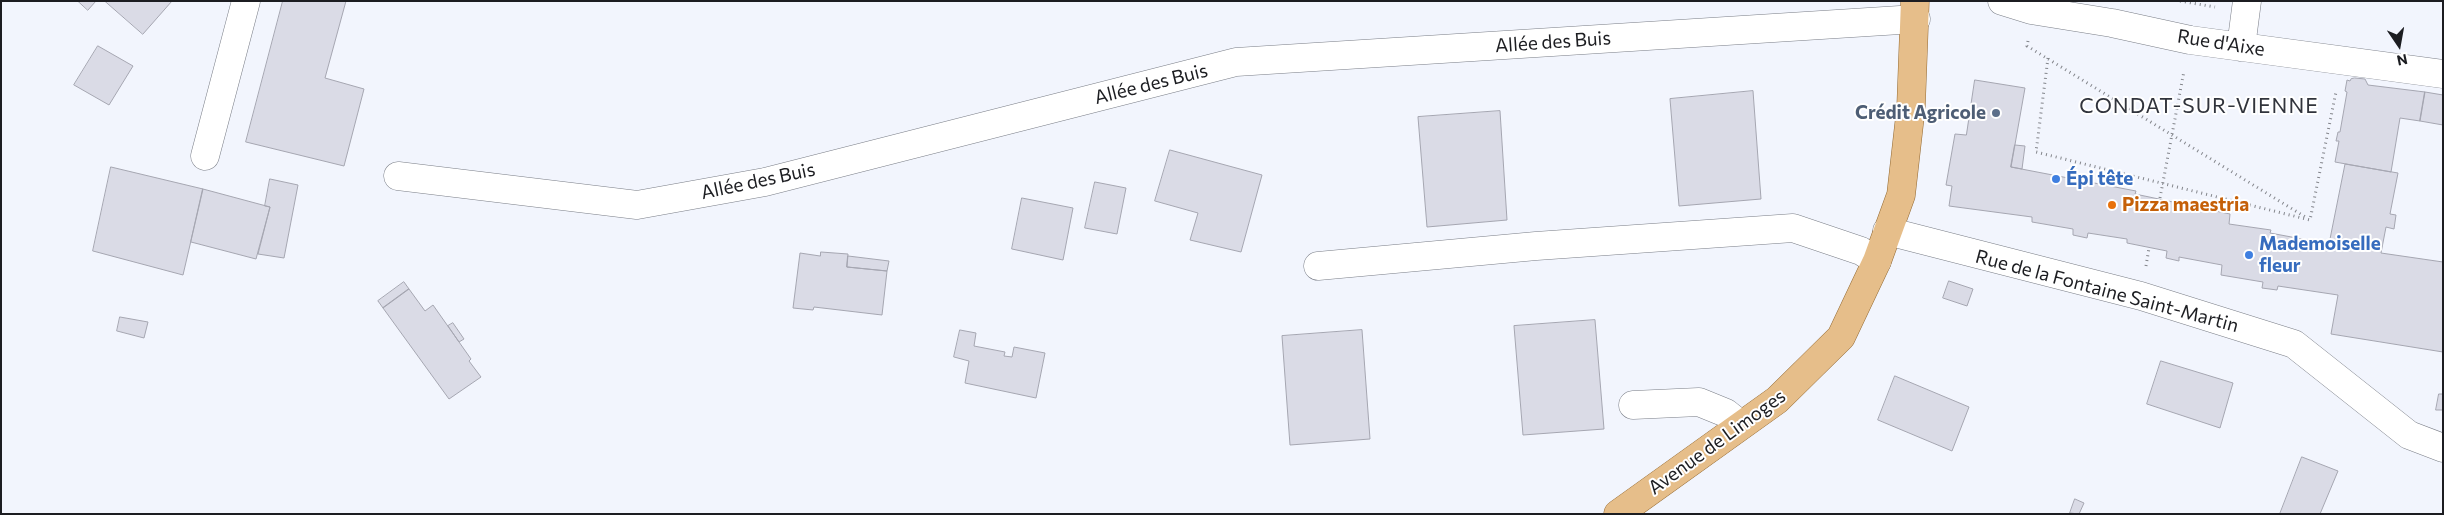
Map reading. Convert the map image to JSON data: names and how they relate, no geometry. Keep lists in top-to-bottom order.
{
  "streets": {
    "main road": ["Avenue de Limoges"],
    "street": ["Allée des Buis", "Rue d'Aixe", "Rue de la Fontaine Saint-Martin"]
  },
  "crossings": [
    ["Allée des Buis", "Avenue de Limoges"],
    ["Rue de la Fontaine Saint-Martin", "Avenue de Limoges"]
  ],
  "districts": ["CONDAT-SUR-VIENNE"],
  "places": [
    "Crédit Agricole",
    "Épi tête",
    "Pizza maestria",
    "Mademoiselle fleur"
  ],
  "north": "bottom"
}
